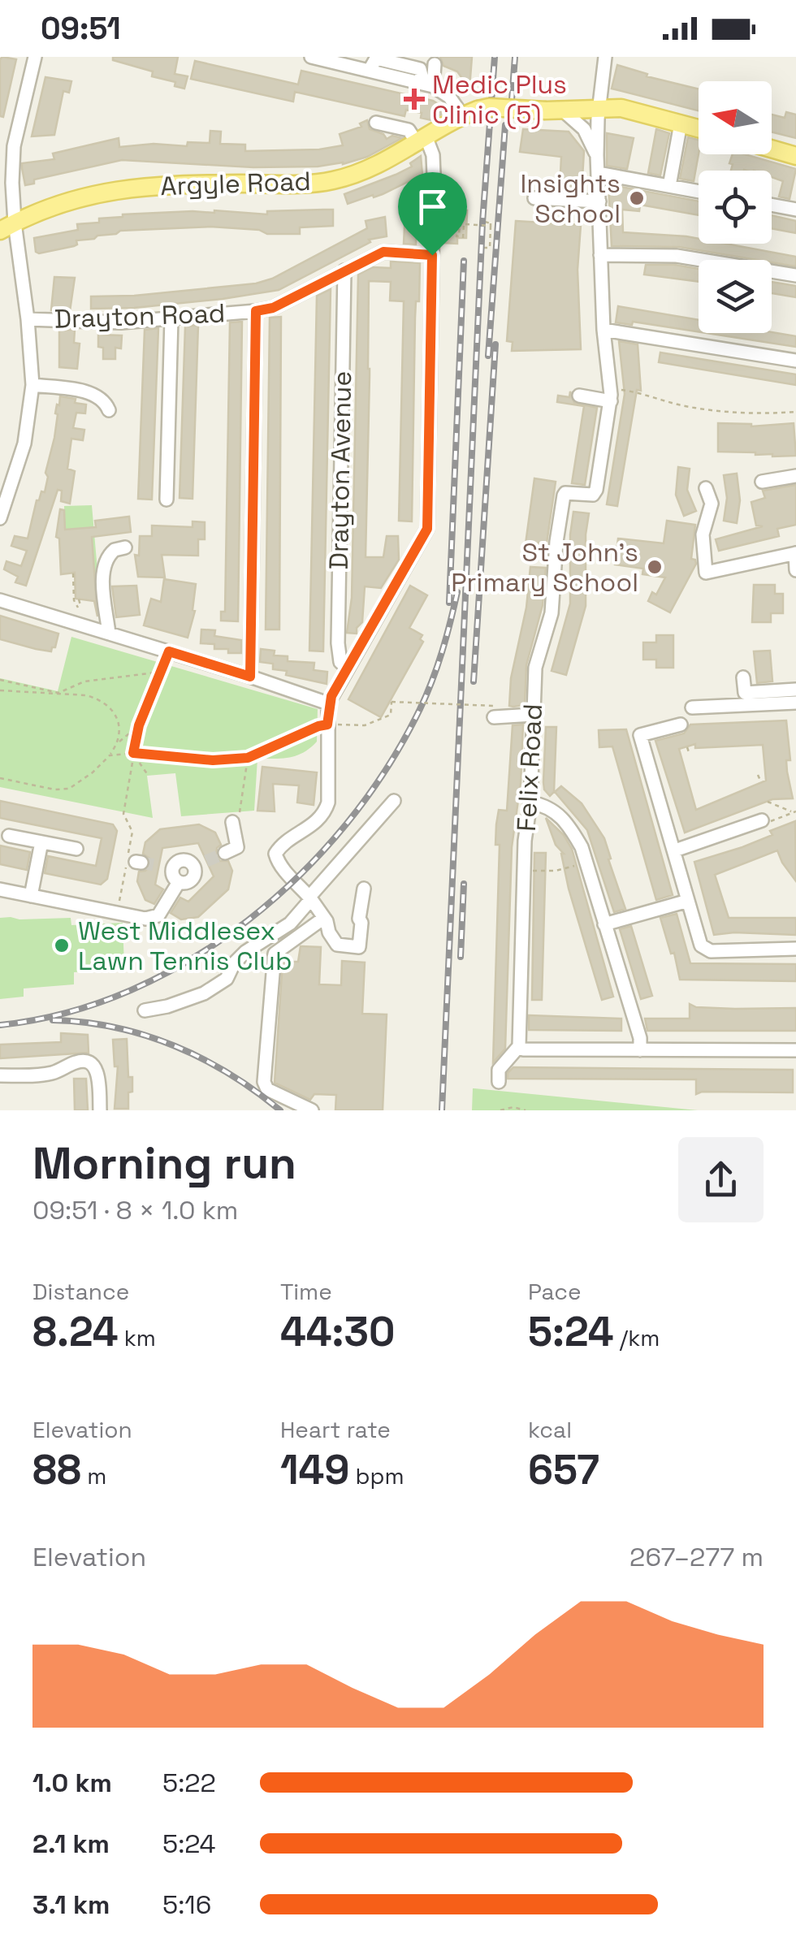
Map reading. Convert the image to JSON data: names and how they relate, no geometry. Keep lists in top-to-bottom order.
{
  "streets": {
    "main road": ["Argyle Road"],
    "street": ["Drayton Road", "Drayton Avenue", "Felix Road"]
  },
  "crossings": [
    ["Drayton Road", "Drayton Avenue"]
  ],
  "places": {
    "health": ["Medic Plus Clinic (5)"],
    "other": ["Insights School", "St John's Primary School", "West Middlesex Lawn Tennis Club"]
  },
  "north": "left",
  "page": {
    "status": "09:51",
    "heading": ["Morning run", "09:51 · 8 × 1.0 km"],
    "stats": [
      ["Distance", "8.24 km"],
      ["Time", "44:30"],
      ["Pace", "5:24 /km"],
      ["Elevation", "88 m"],
      ["Heart rate", "149 bpm"],
      ["kcal", "657"]
    ],
    "chart": ["Elevation", "267–277 m"],
    "list": [
      {
        "name": "1.0 km",
        "note": "5:22"
      },
      {
        "name": "2.1 km",
        "note": "5:24"
      },
      {
        "name": "3.1 km",
        "note": "5:16"
      }
    ]
  }
}
